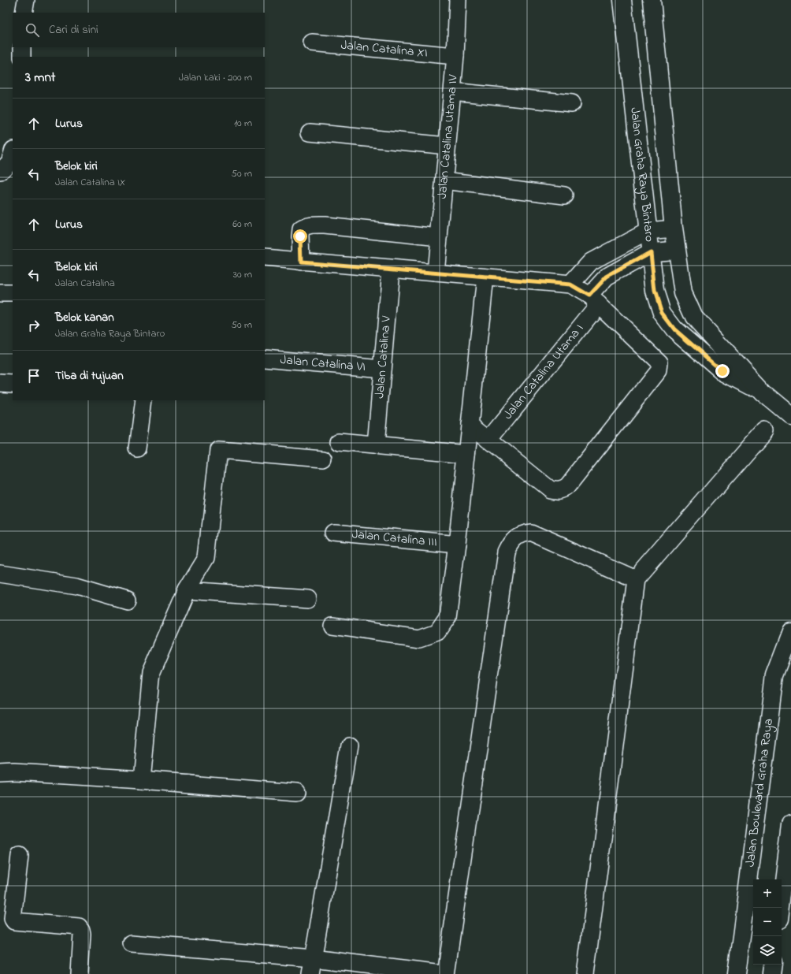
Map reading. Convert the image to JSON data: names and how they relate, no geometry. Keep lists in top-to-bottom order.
{
  "streets": {
    "main road": ["Jalan Graha Raya Bintaro", "Jalan Boulevard Graha Raya"],
    "street": [
      "Jalan Catalina XI",
      "Jalan Catalina Utama IV",
      "Jalan Catalina V",
      "Jalan Catalina VI",
      "Jalan Catalina Utama I",
      "Jalan Catalina III"
    ]
  },
  "crossings": [
    ["Jalan Catalina XI", "Jalan Catalina Utama IV"],
    ["Jalan Graha Raya Bintaro", "Jalan Catalina Utama I"],
    ["Jalan Catalina V", "Jalan Catalina VI"]
  ],
  "page": {
    "search": "Cari di sini",
    "heading": ["3 mnt", "Jalan kaki · 200 m"],
    "list": [
      ["Lurus", "10 m"],
      ["Belok kiri", "Jalan Catalina IX", "50 m"],
      ["Lurus", "60 m"],
      ["Belok kiri", "Jalan Catalina", "30 m"],
      ["Belok kanan", "Jalan Graha Raya Bintaro", "50 m"],
      "Tiba di tujuan"
    ],
    "map_buttons": ["+", "−"]
  }
}
